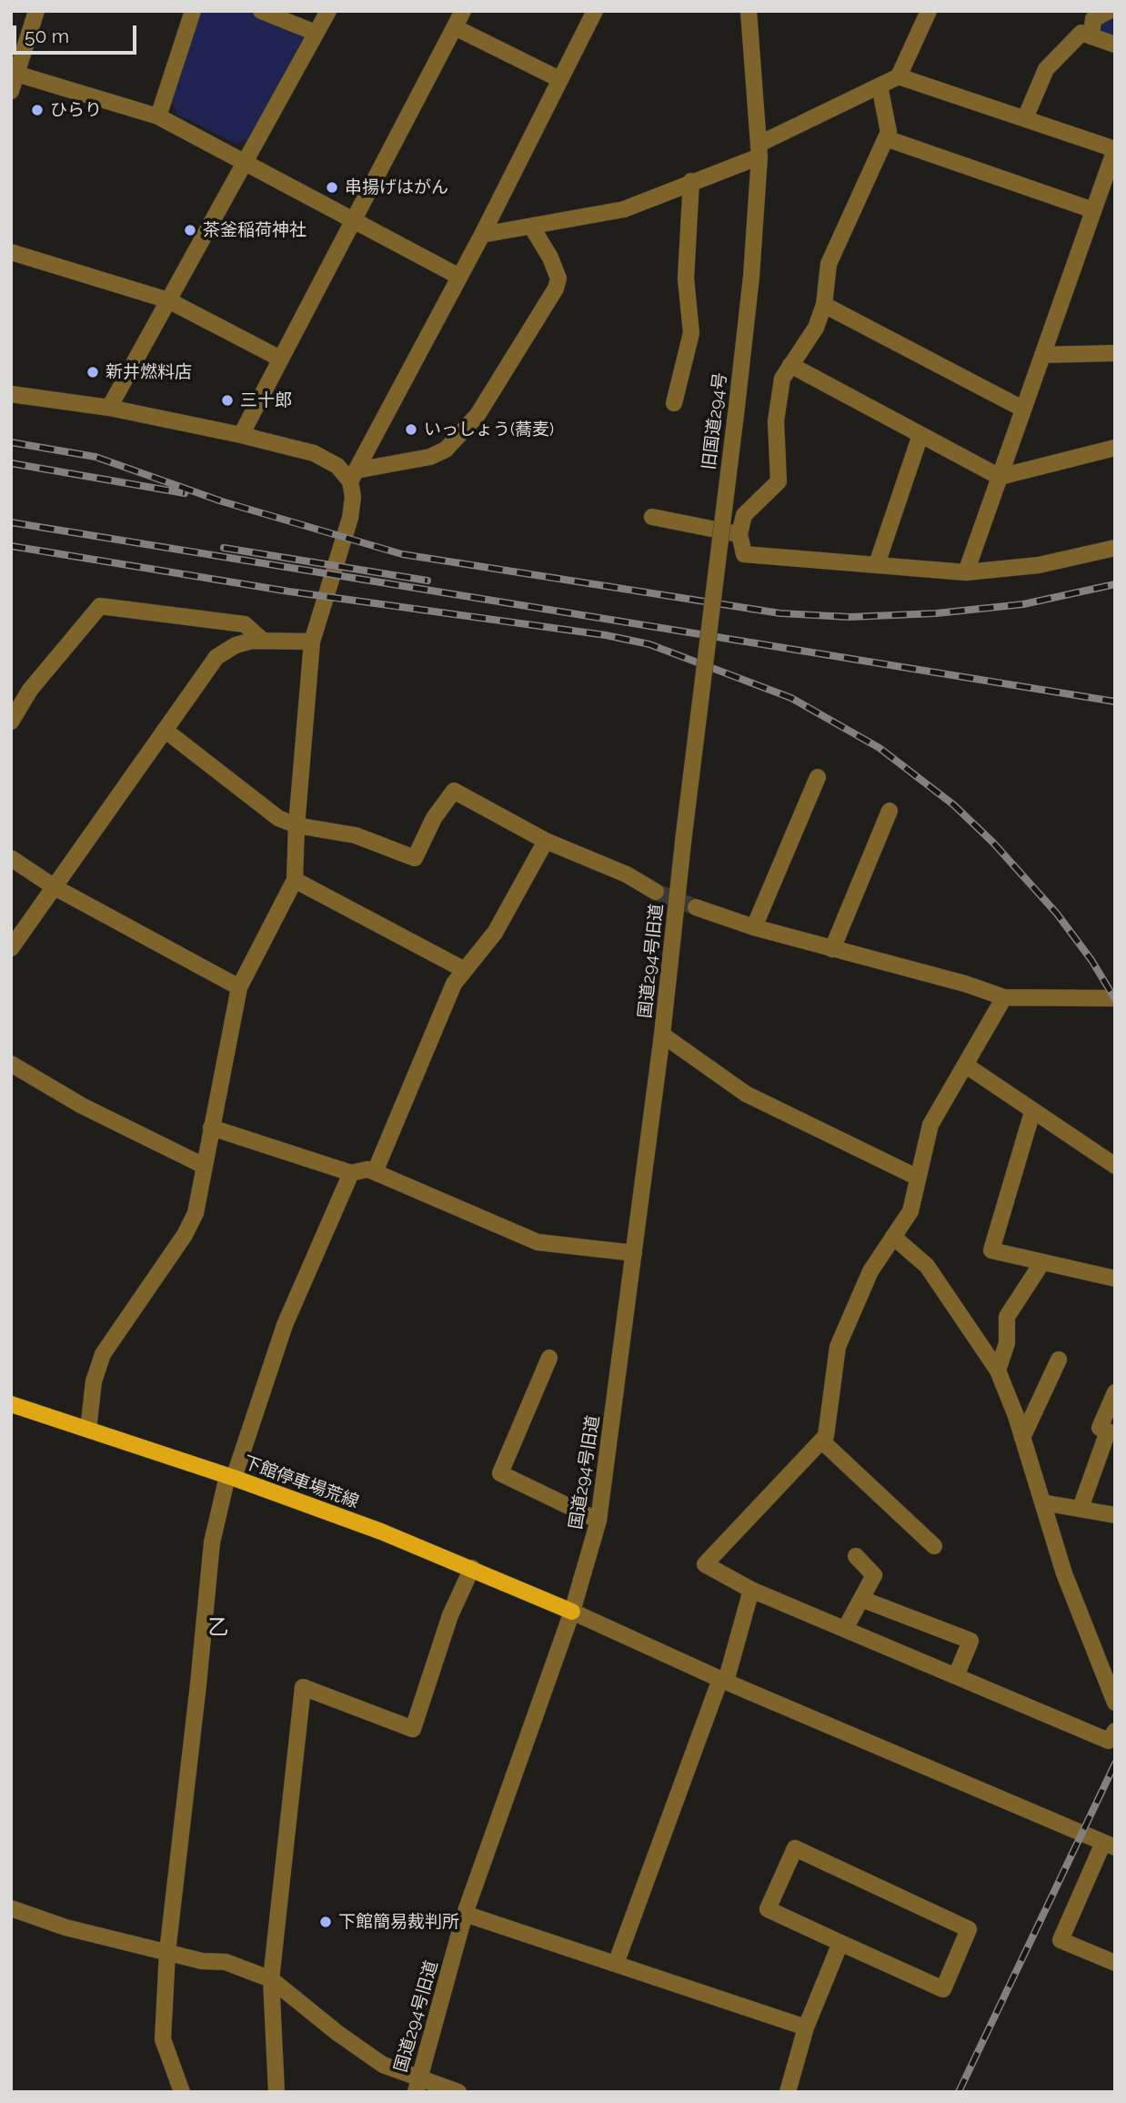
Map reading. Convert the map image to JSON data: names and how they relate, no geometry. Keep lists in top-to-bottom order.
{
  "streets": {
    "main road": ["下館停車場荒線"],
    "street": ["旧国道294号", "国道294号旧道"]
  },
  "crossings": [
    ["旧国道294号", "国道294号旧道"],
    ["国道294号旧道", "下館停車場荒線"]
  ],
  "districts": ["乙"],
  "places": [
    "ひらり",
    "串揚げはがん",
    "茶釜稲荷神社",
    "新井燃料店",
    "三十郎",
    "いっしょう(蕎麦)",
    "下館簡易裁判所"
  ],
  "scale_bar": "50 m"
}
